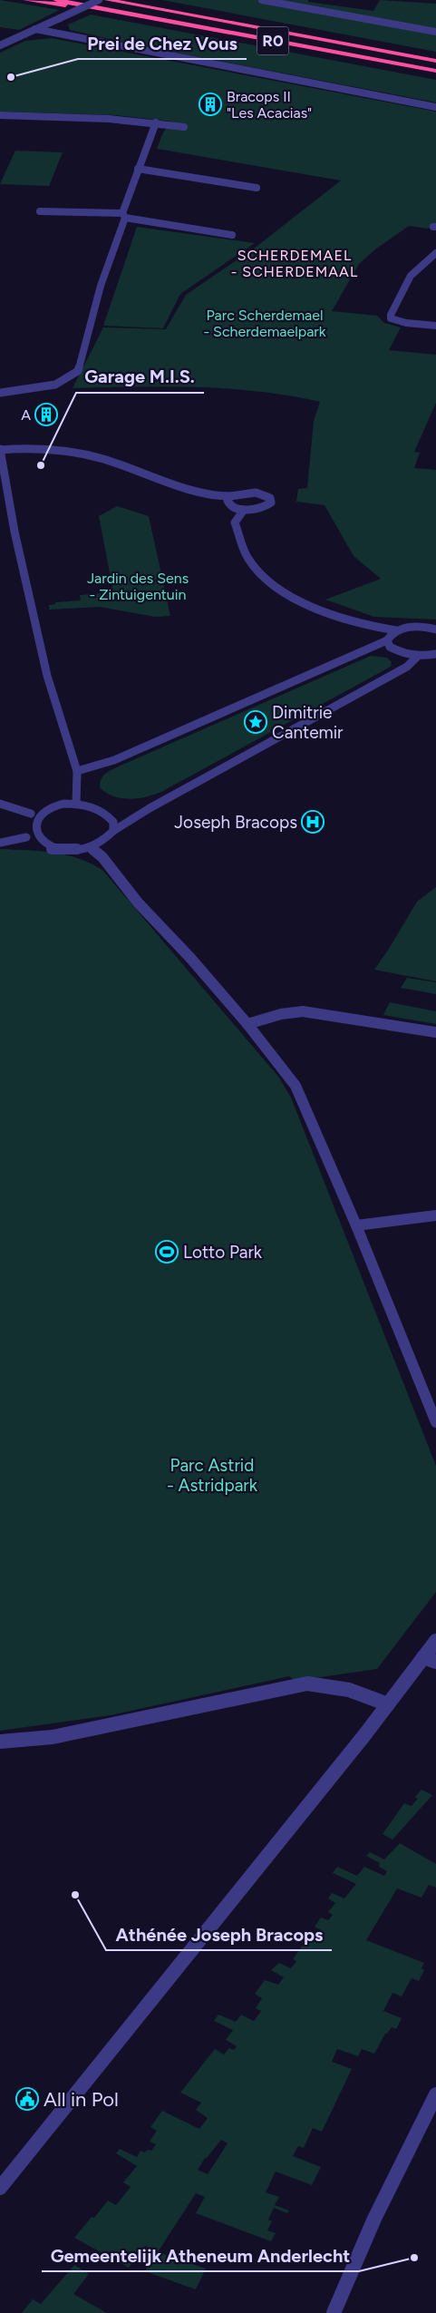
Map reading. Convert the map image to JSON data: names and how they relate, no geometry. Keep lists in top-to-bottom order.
{
  "streets": {
    "highway": ["R0"]
  },
  "districts": ["SCHERDEMAEL - SCHERDEMAAL"],
  "parks": ["Parc Scherdemael - Scherdemaelpark", "Jardin des Sens - Zintuigentuin", "Parc Astrid - Astridpark"],
  "places": {
    "other": [
      "Prei de Chez Vous",
      "Garage M.I.S.",
      "Athénée Joseph Bracops",
      "Gemeentelijk Atheneum Anderlecht"
    ],
    "building": ["Bracops II \"Les Acacias\"", "A"],
    "place": ["Dimitrie Cantemir"],
    "hospital": ["Joseph Bracops"],
    "sports": ["Lotto Park"],
    "public building": ["All in Pol"]
  }
}
